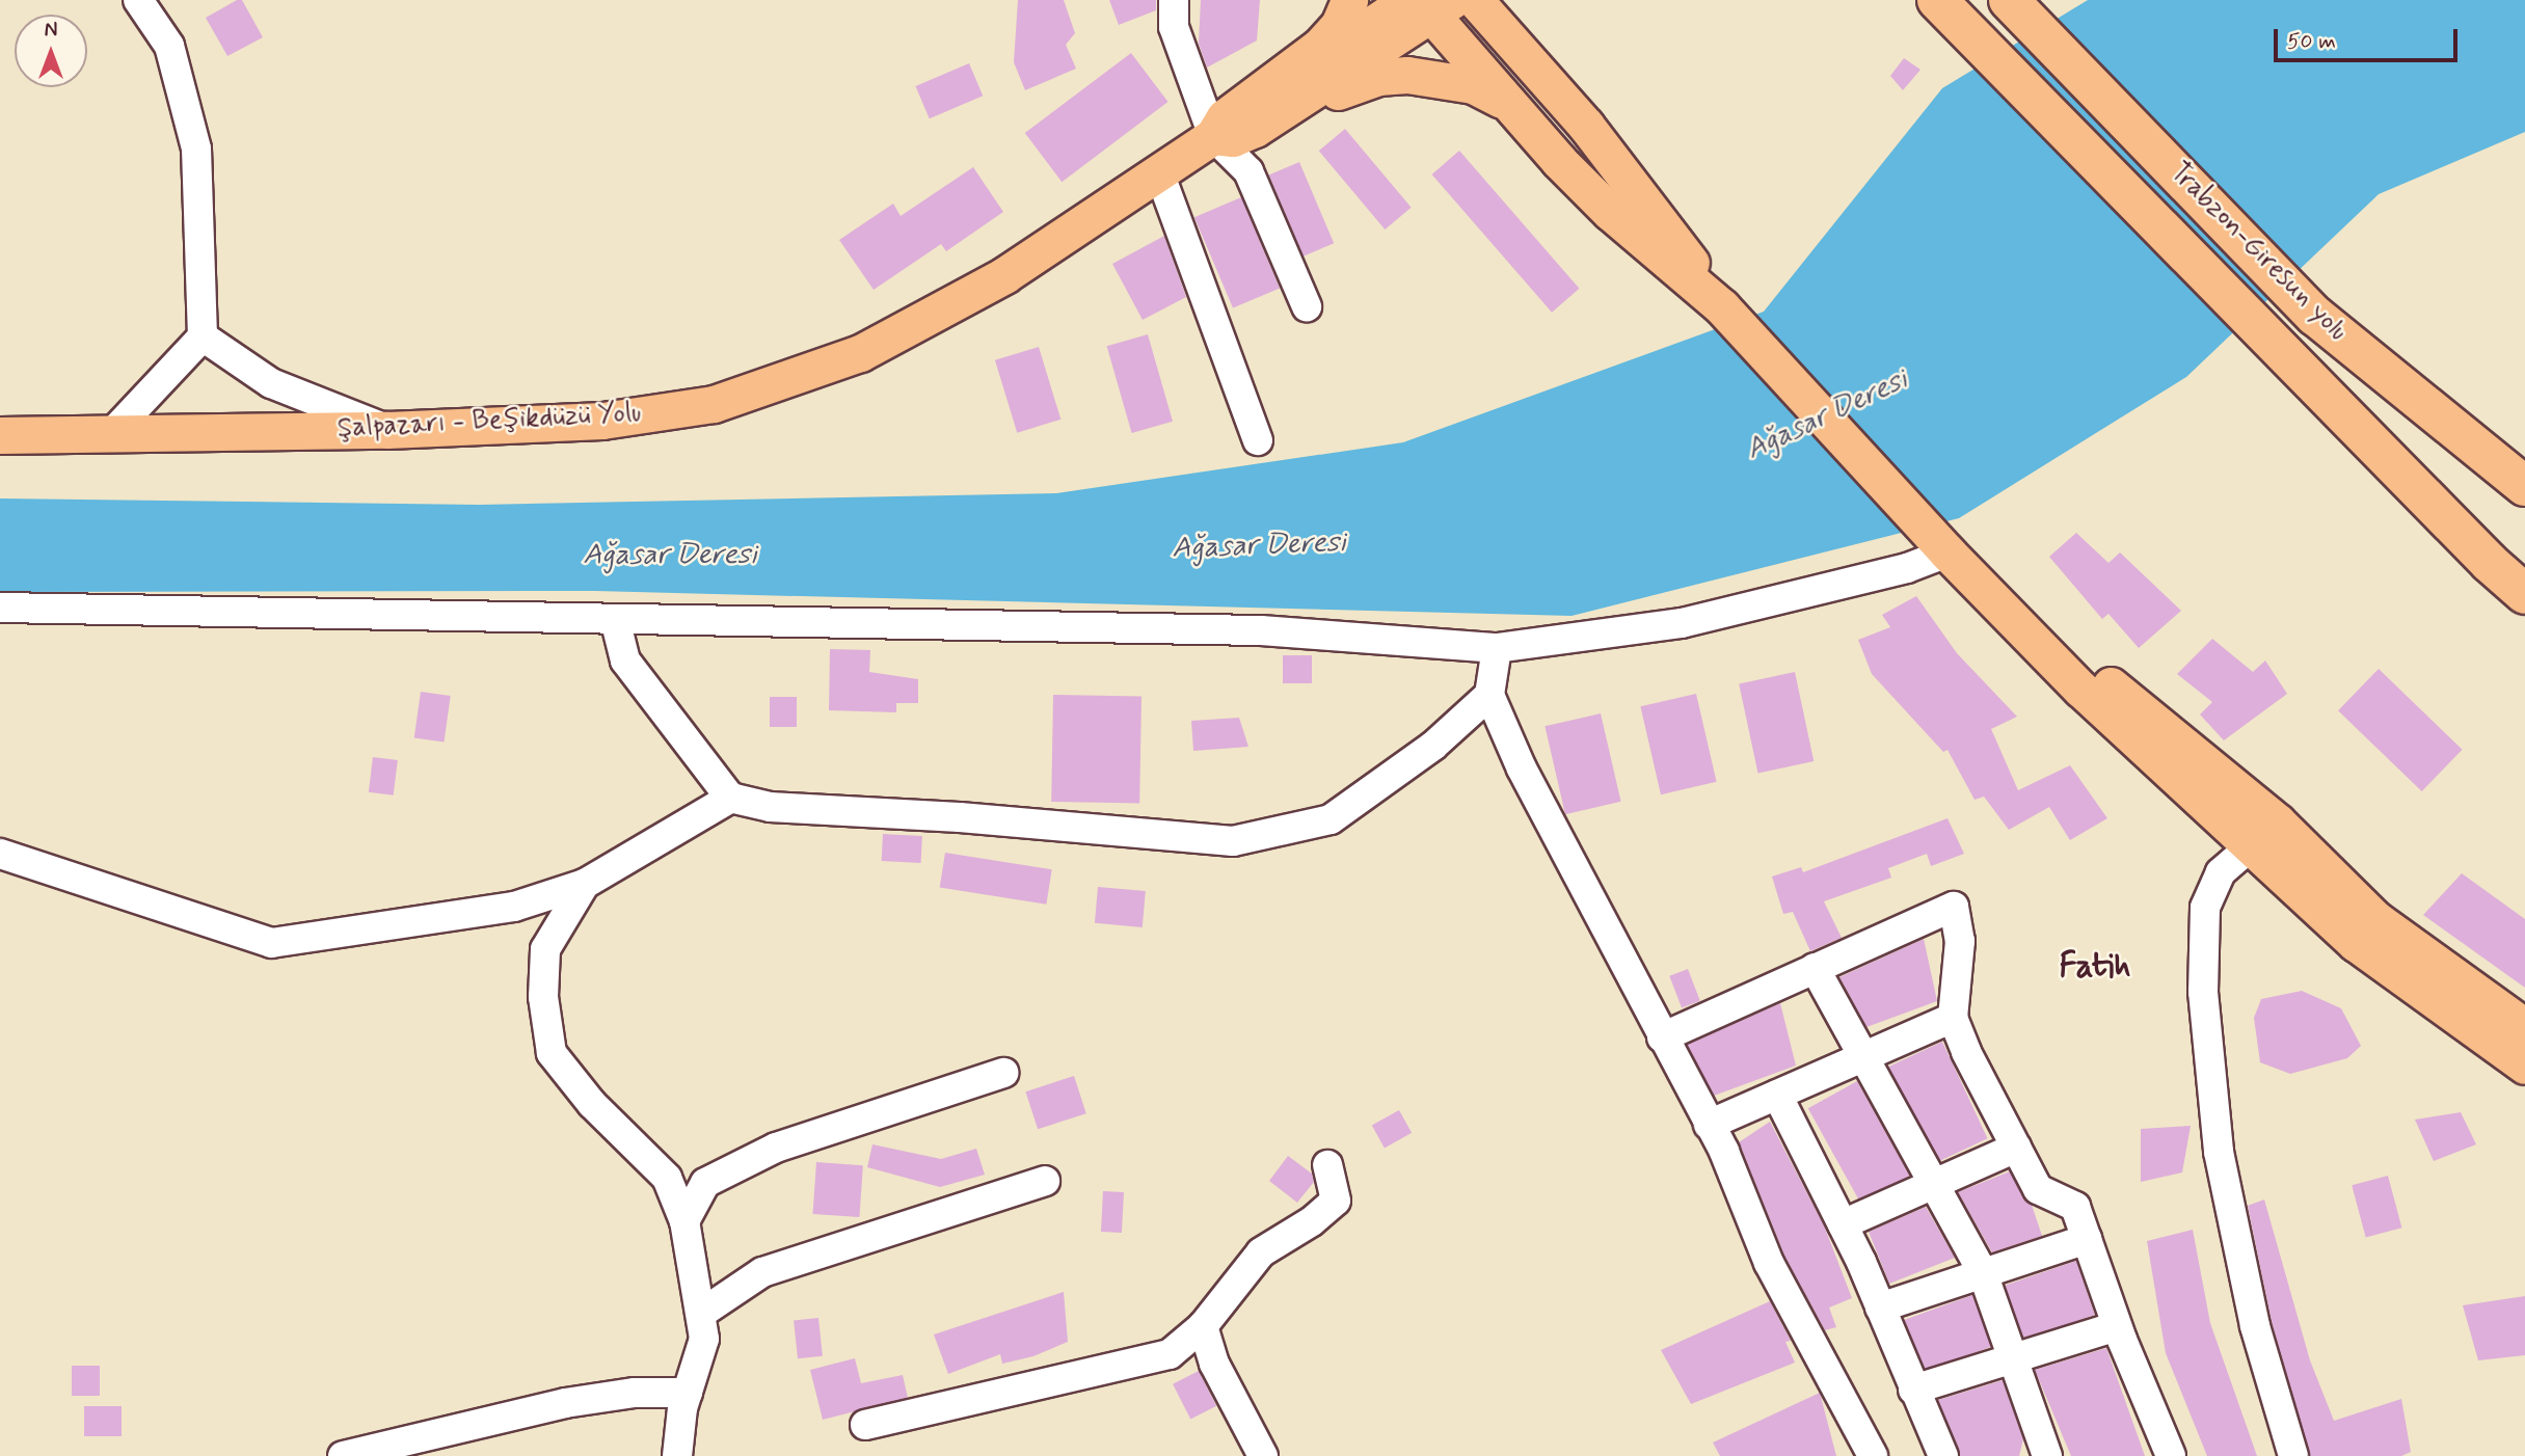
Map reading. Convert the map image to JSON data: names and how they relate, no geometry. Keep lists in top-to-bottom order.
{
  "streets": {
    "highway": ["Trabzon-Giresun yolu"],
    "main road": ["Şalpazarı - Beşikdüzü Yolu"]
  },
  "districts": ["Fatih"],
  "water": ["Ağasar Deresi"],
  "scale_bar": "50 m",
  "north": "top"
}
